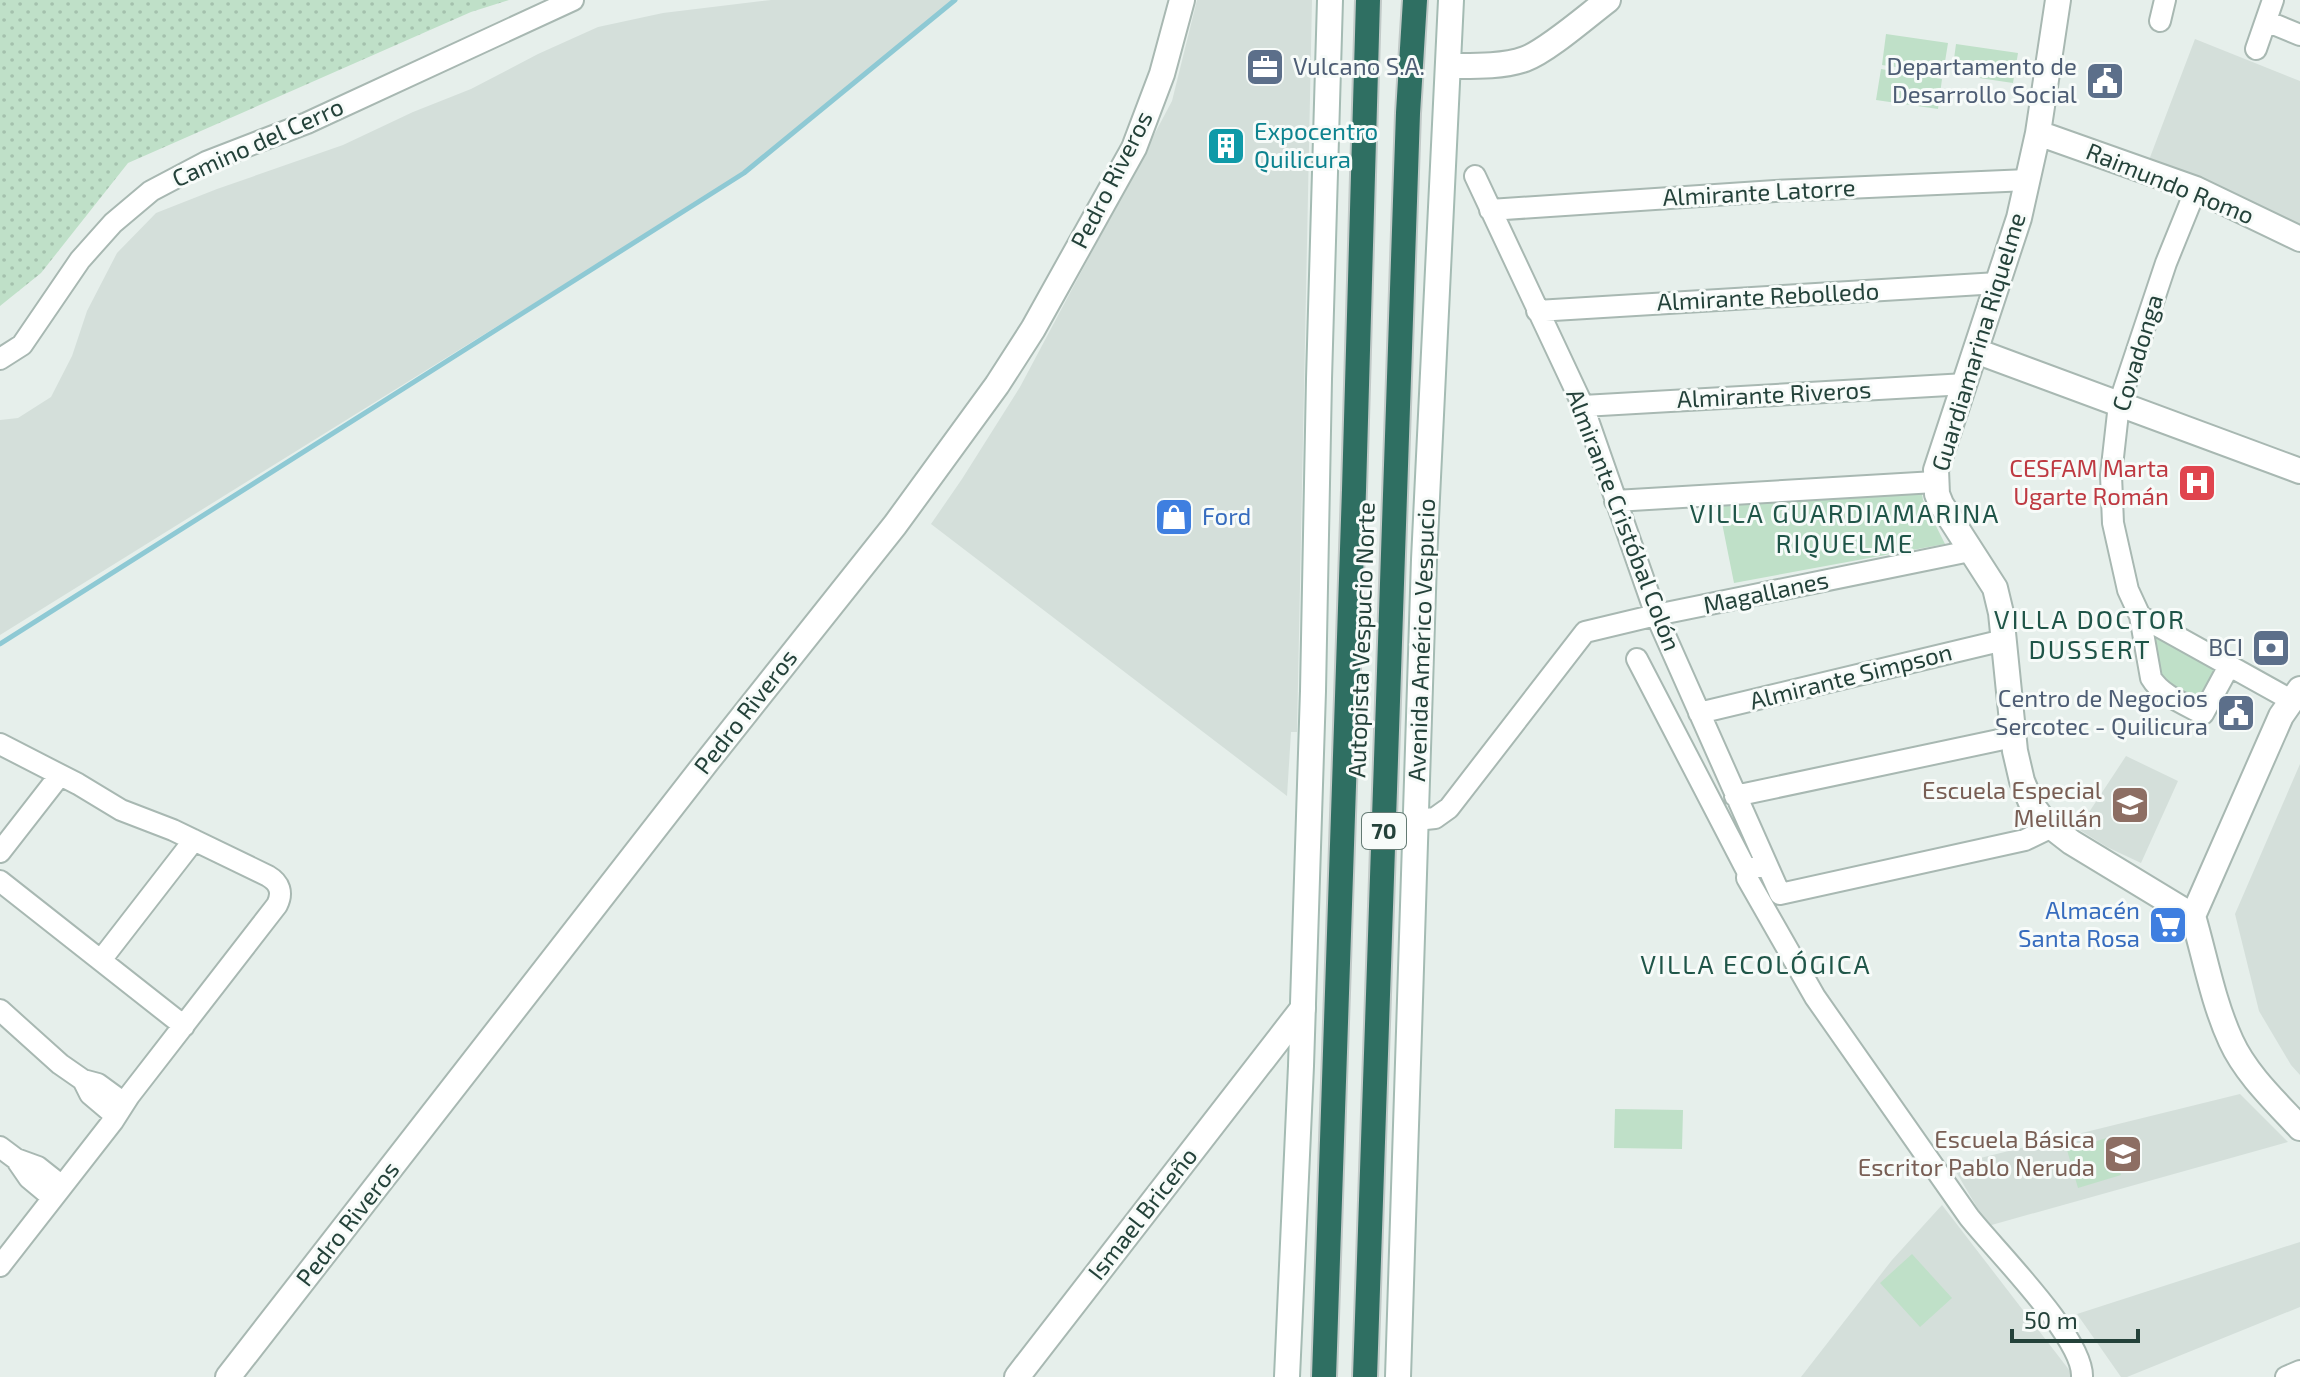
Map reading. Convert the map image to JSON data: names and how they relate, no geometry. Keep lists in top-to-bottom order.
{
  "streets": {
    "highway": ["Autopista Vespucio Norte", "70"],
    "street": [
      "Camino del Cerro",
      "Pedro Riveros",
      "Raimundo Romo",
      "Almirante Latorre",
      "Almirante Rebolledo",
      "Guardiamarina Riquelme",
      "Covadonga",
      "Almirante Riveros",
      "Almirante Cristóbal Colón",
      "Magallanes",
      "Avenida Américo Vespucio",
      "Almirante Simpson",
      "Ismael Briceño"
    ]
  },
  "crossings": [
    ["Raimundo Romo", "Guardiamarina Riquelme"],
    ["Raimundo Romo", "Covadonga"],
    ["Almirante Latorre", "Guardiamarina Riquelme"],
    ["Almirante Latorre", "Almirante Cristóbal Colón"],
    ["Almirante Rebolledo", "Guardiamarina Riquelme"],
    ["Almirante Rebolledo", "Almirante Cristóbal Colón"],
    ["Guardiamarina Riquelme", "Almirante Riveros"],
    ["Guardiamarina Riquelme", "Almirante Cristóbal Colón"],
    ["Guardiamarina Riquelme", "Magallanes"],
    ["Guardiamarina Riquelme", "Almirante Simpson"],
    ["Almirante Riveros", "Almirante Cristóbal Colón"],
    ["Almirante Cristóbal Colón", "Magallanes"],
    ["Almirante Cristóbal Colón", "Almirante Simpson"]
  ],
  "districts": ["VILLA GUARDIAMARINA RIQUELME", "VILLA DOCTOR DUSSERT", "VILLA ECOLÓGICA"],
  "places": {
    "office": ["Vulcano S.A."],
    "public building": ["Departamento de Desarrollo Social", "Centro de Negocios Sercotec - Quilicura"],
    "building": ["Expocentro Quilicura"],
    "hospital": ["CESFAM Marta Ugarte Román"],
    "shop": ["Ford"],
    "bank": ["BCI"],
    "school or university": ["Escuela Especial Melillán", "Escuela Básica Escritor Pablo Neruda"],
    "supermarket": ["Almacén Santa Rosa"]
  },
  "scale_bar": "50 m"
}
